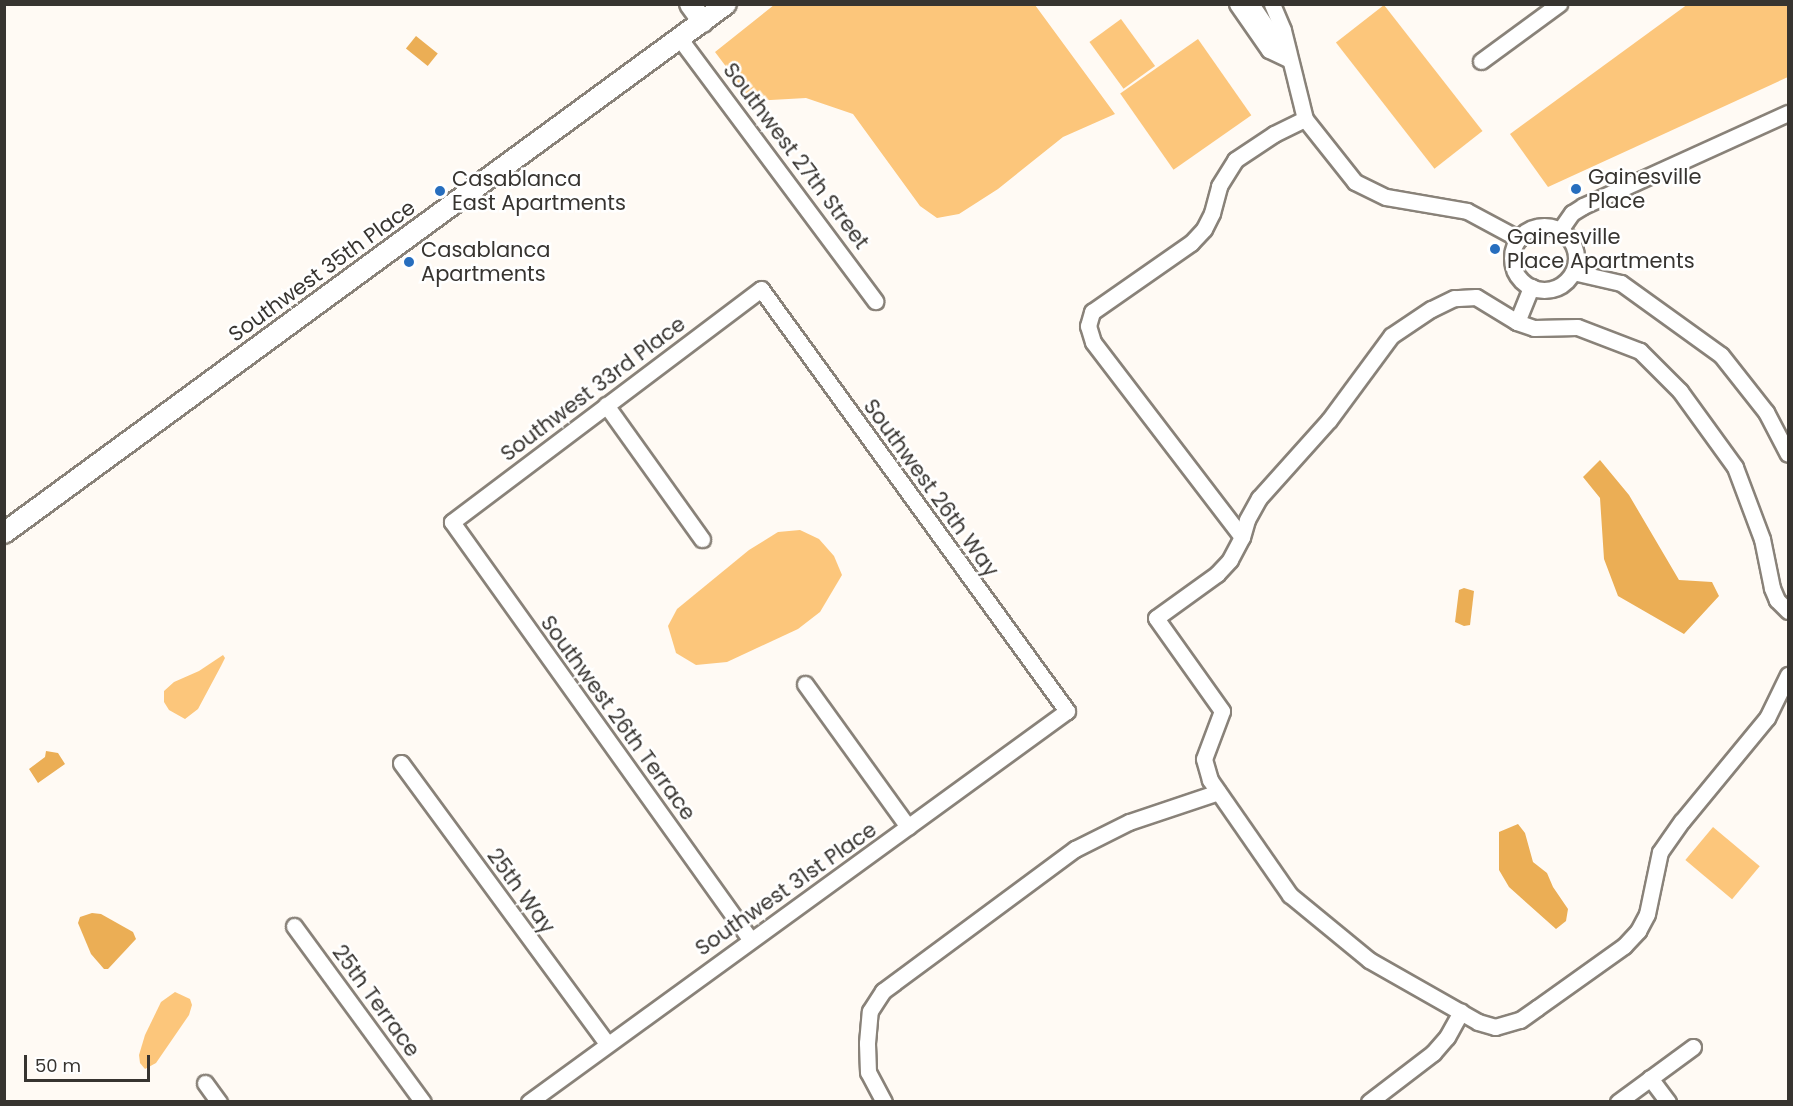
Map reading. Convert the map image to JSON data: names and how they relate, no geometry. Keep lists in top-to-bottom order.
{
  "streets": {
    "street": [
      "Southwest 27th Street",
      "Southwest 35th Place",
      "Southwest 33rd Place",
      "Southwest 26th Way",
      "Southwest 26th Terrace",
      "Southwest 31st Place",
      "25th Way",
      "25th Terrace"
    ]
  },
  "crossings": [
    ["Southwest 27th Street", "Southwest 35th Place"],
    ["Southwest 33rd Place", "Southwest 26th Way"],
    ["Southwest 33rd Place", "Southwest 26th Terrace"],
    ["Southwest 26th Way", "Southwest 31st Place"],
    ["Southwest 26th Terrace", "Southwest 31st Place"],
    ["Southwest 31st Place", "25th Way"]
  ],
  "places": [
    "Gainesville Place",
    "Casablanca East Apartments",
    "Gainesville Place Apartments",
    "Casablanca Apartments"
  ],
  "scale_bar": "50 m"
}
